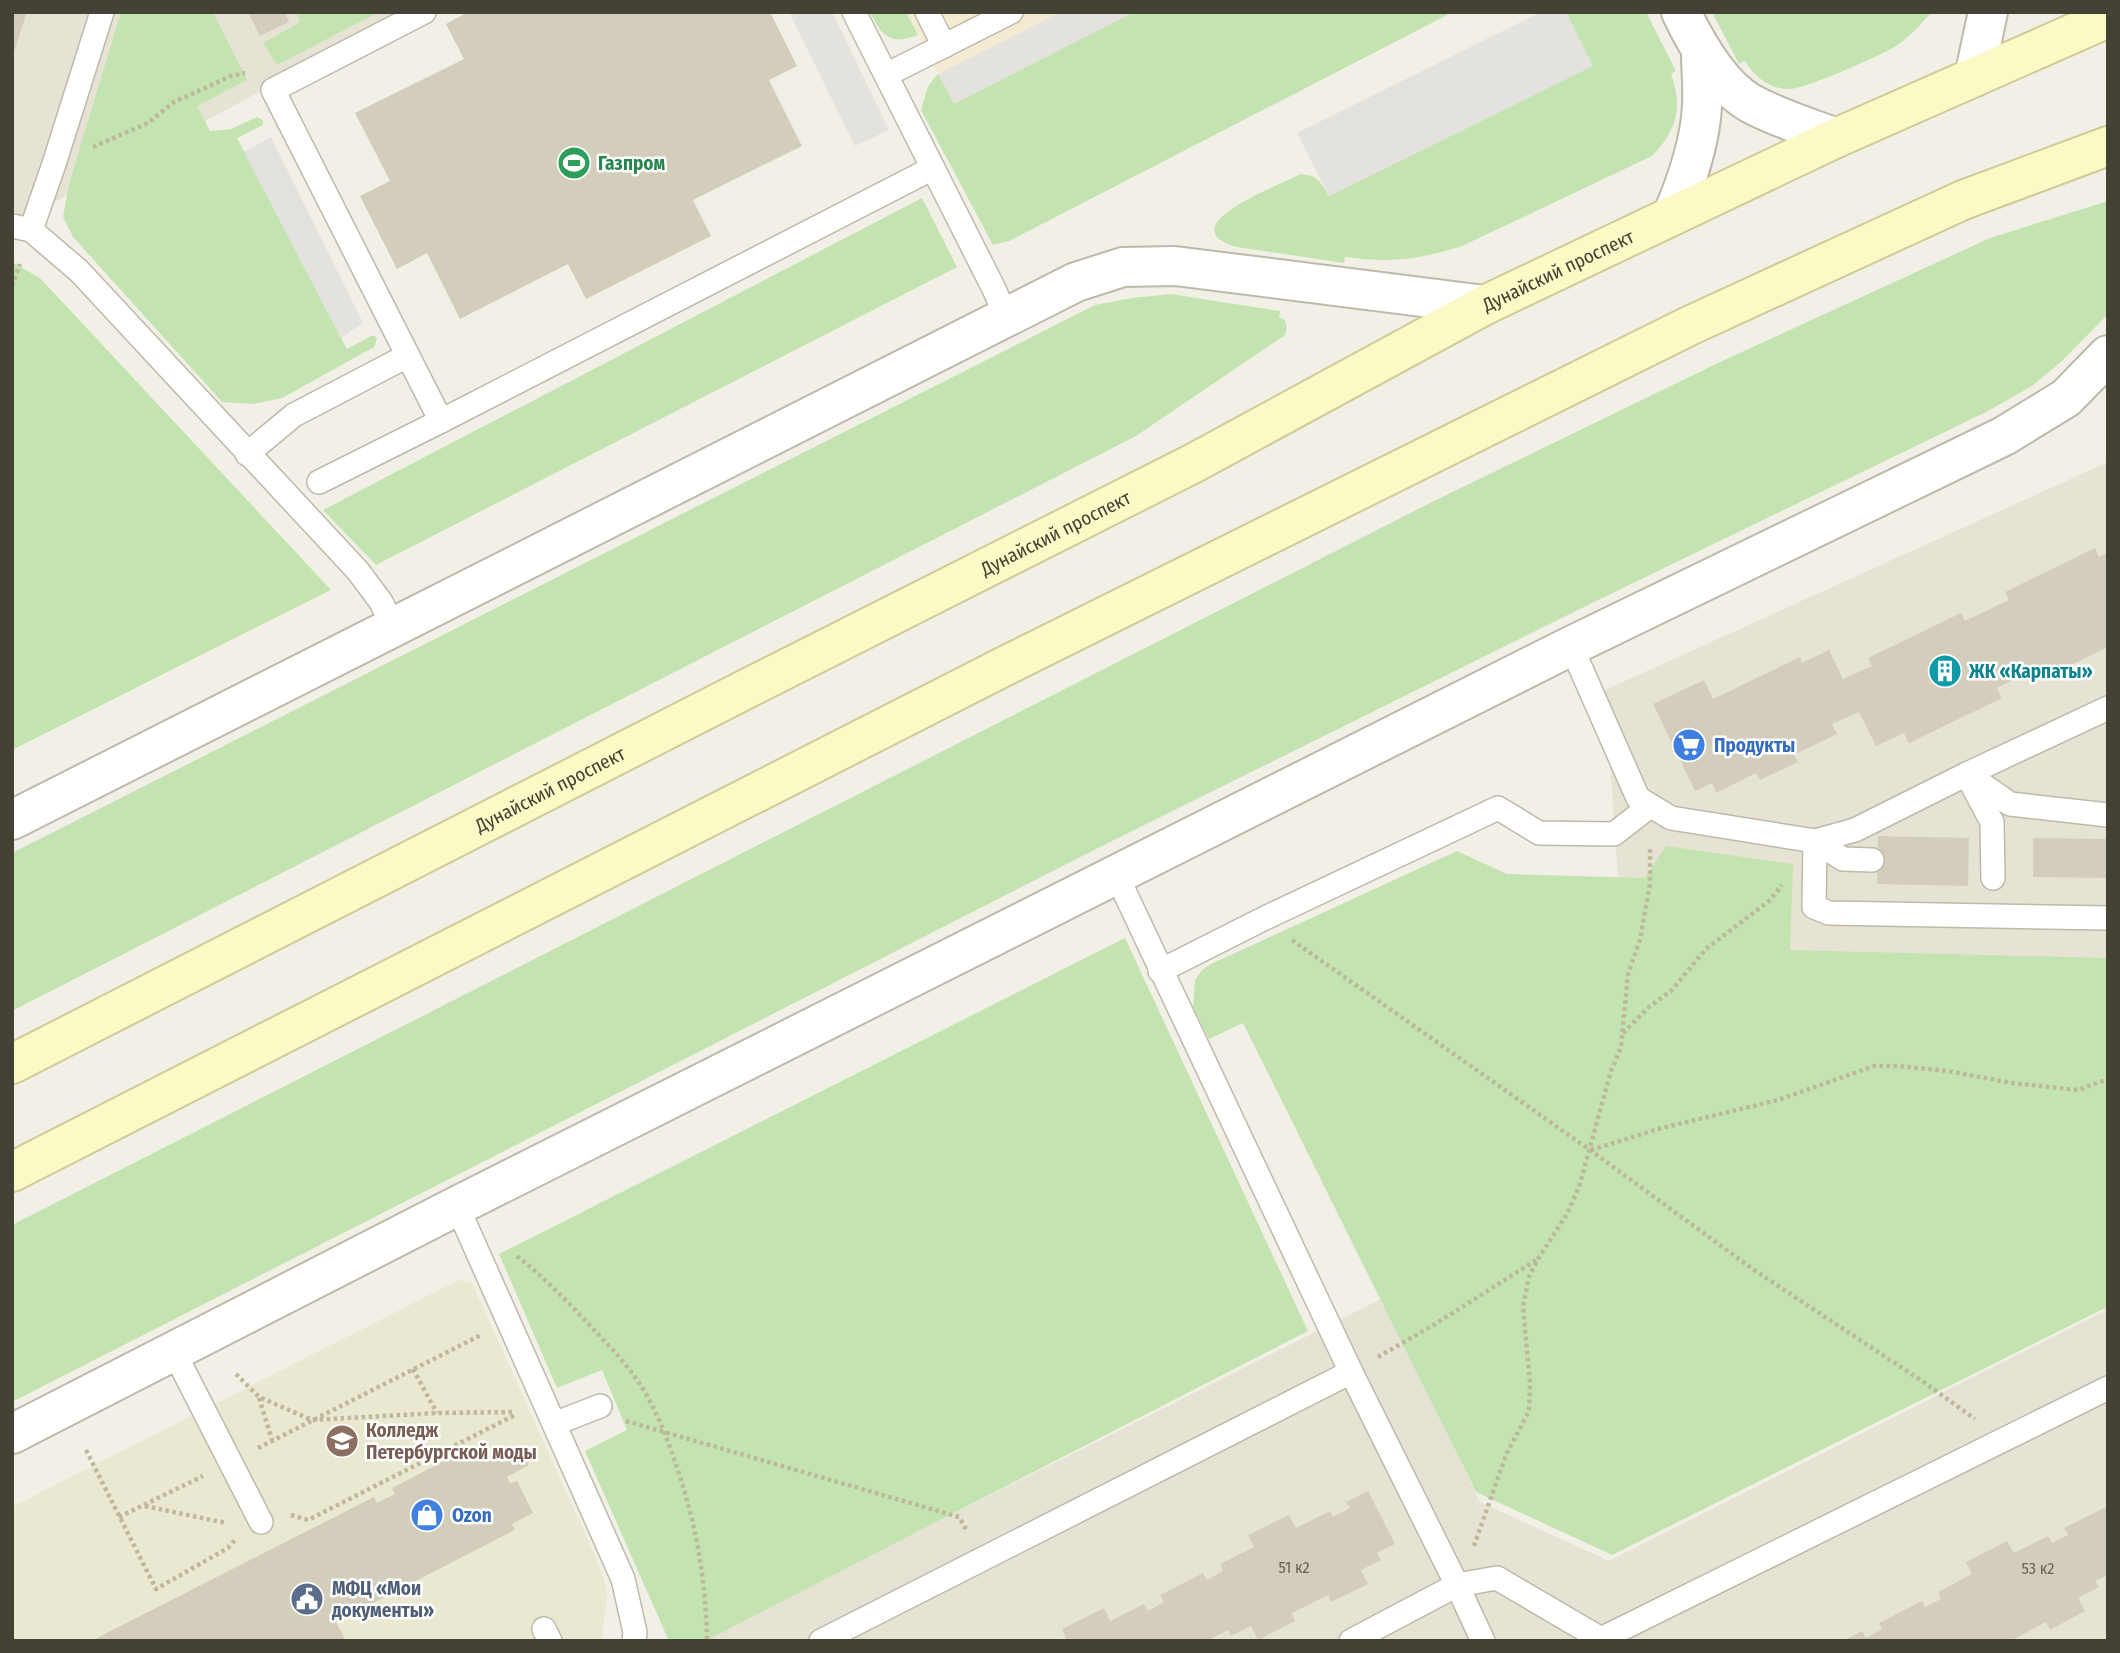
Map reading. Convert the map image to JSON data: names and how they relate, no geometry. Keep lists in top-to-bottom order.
{
  "streets": {
    "main road": ["Дунайский проспект"]
  },
  "places": {
    "sports": ["Газпром"],
    "building": ["ЖК «Карпаты»"],
    "supermarket": ["Продукты"],
    "school or university": ["Колледж Петербургской моды"],
    "shop": ["Ozon"],
    "public building": ["МФЦ «Мои документы»"]
  },
  "house_numbers": ["51 к2", "53 к2"]
}
